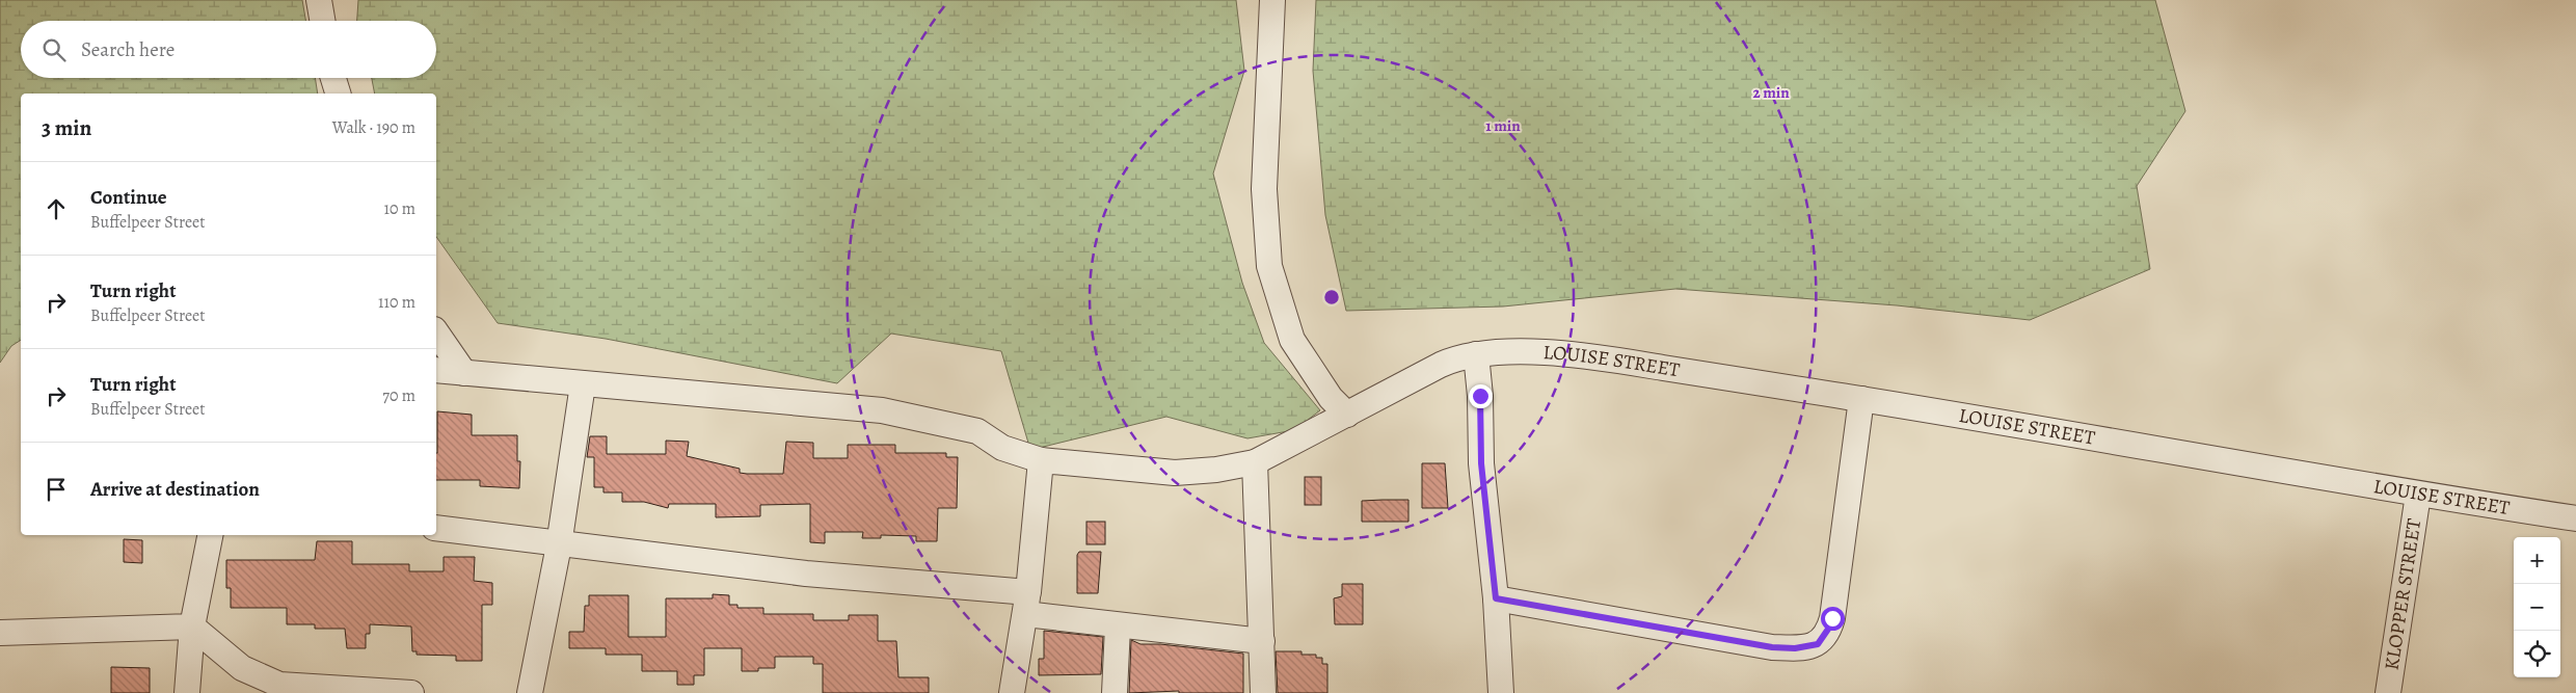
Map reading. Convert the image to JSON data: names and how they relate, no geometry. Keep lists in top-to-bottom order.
{
  "streets": {
    "street": ["LOUISE STREET", "KLOPPER STREET"]
  },
  "crossings": [
    ["LOUISE STREET", "KLOPPER STREET"]
  ],
  "page": {
    "search": "Search here",
    "heading": ["3 min", "Walk · 190 m"],
    "list": [
      ["Continue", "Buffelpeer Street", "10 m"],
      ["Turn right", "Buffelpeer Street", "110 m"],
      ["Turn right", "Buffelpeer Street", "70 m"],
      "Arrive at destination"
    ],
    "map_buttons": ["+", "−"]
  },
  "rings": ["2 min", "1 min"]
}
